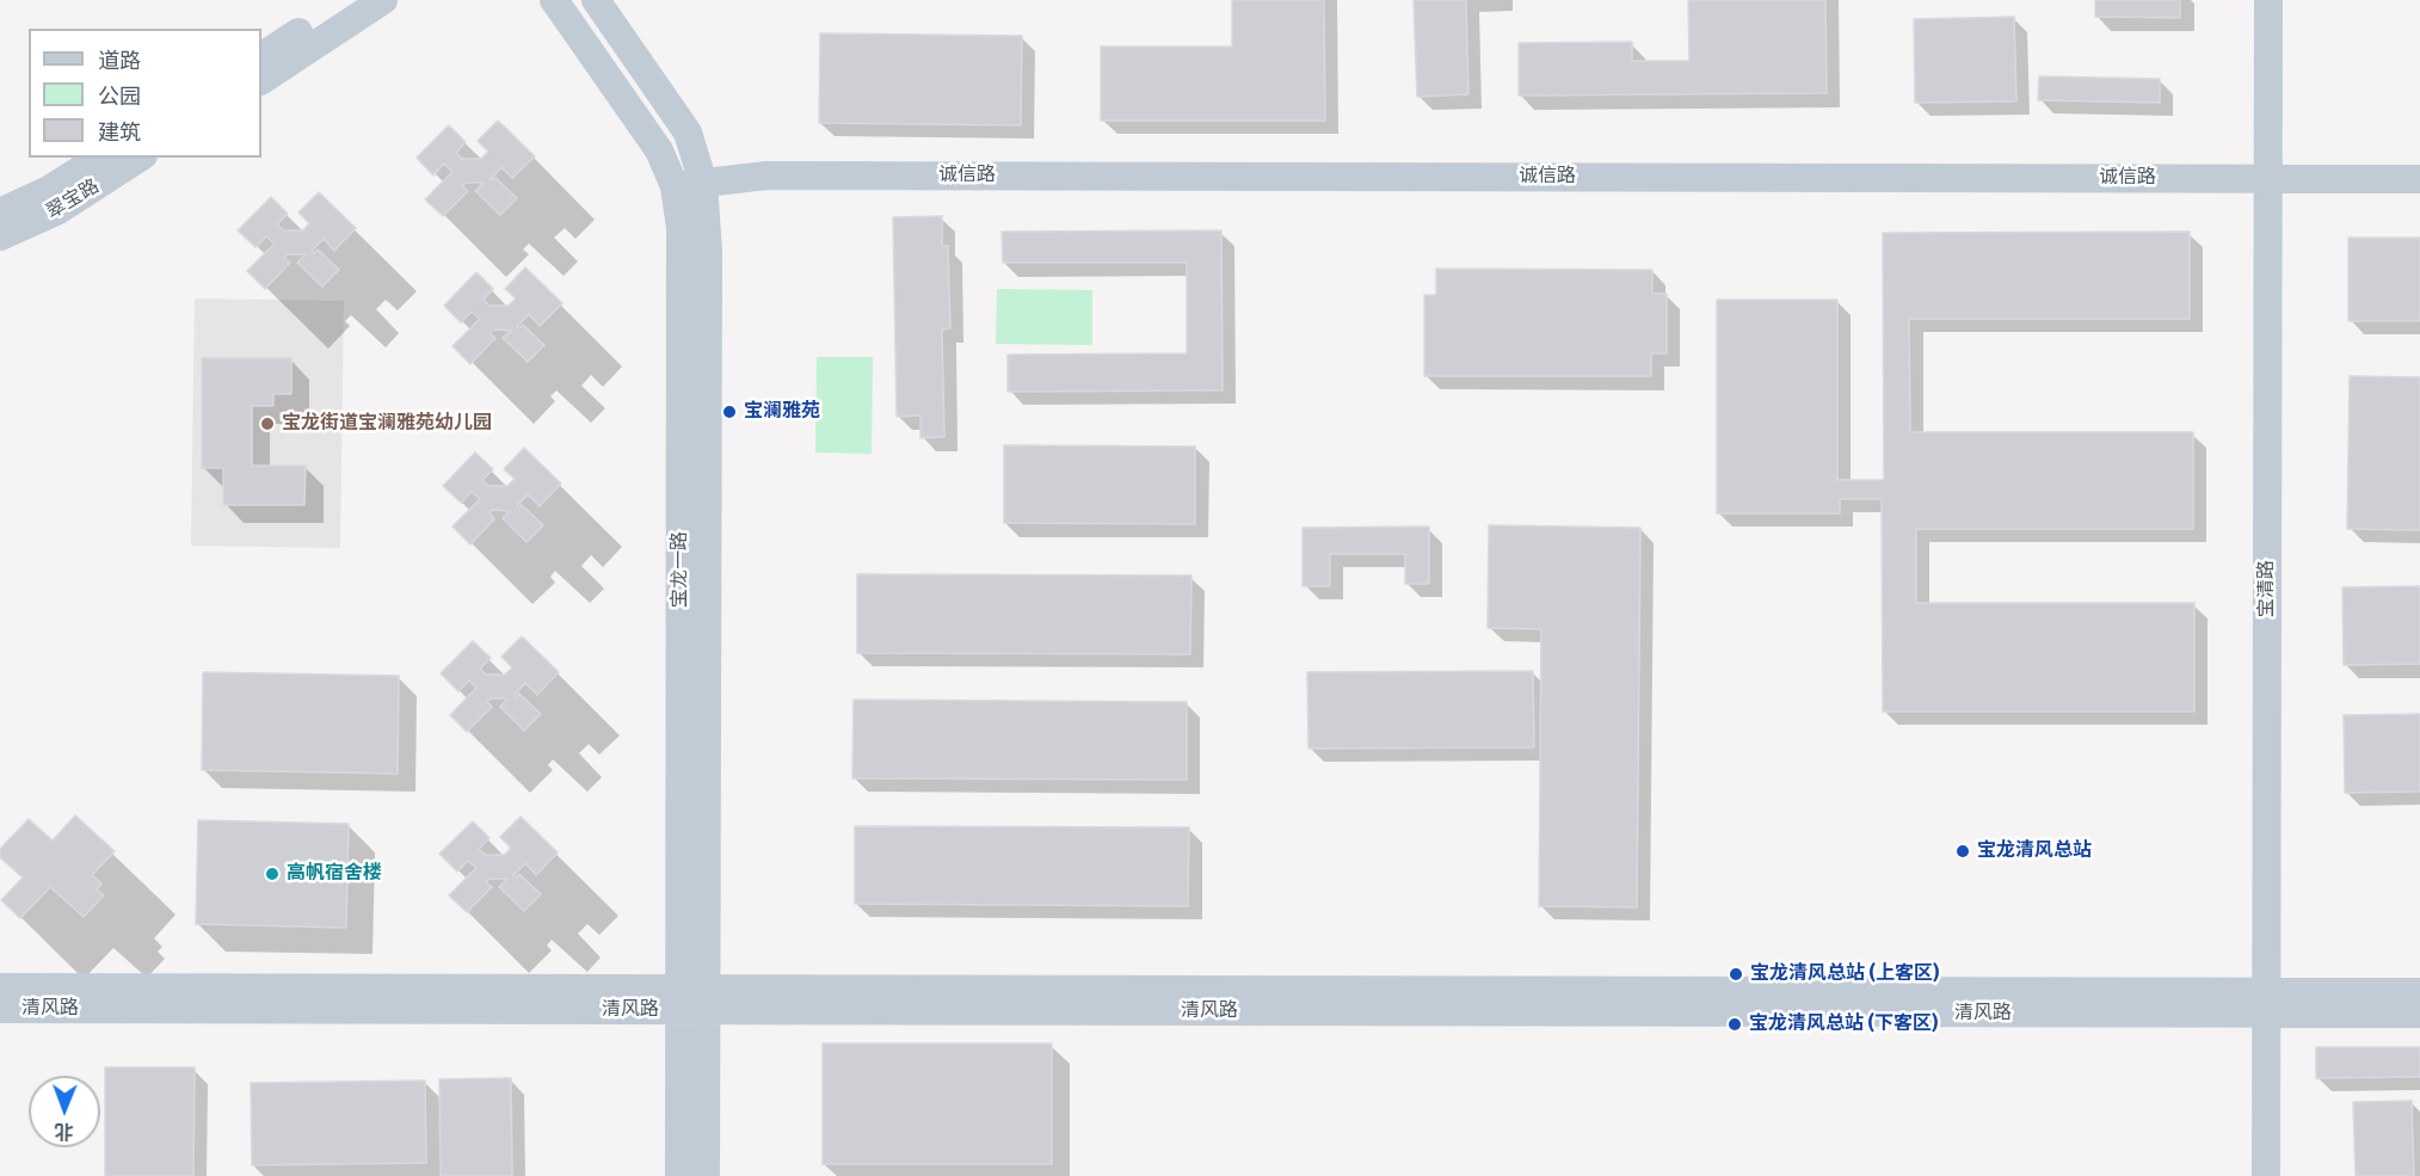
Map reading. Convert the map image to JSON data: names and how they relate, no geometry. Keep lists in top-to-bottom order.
{
  "streets": {
    "street": [
      "诚信路",
      "翠宝路",
      "宝龙一路",
      "宝清路",
      "清风路"
    ]
  },
  "crossings": [
    ["诚信路", "宝龙一路"],
    ["诚信路", "宝清路"],
    ["宝龙一路", "清风路"],
    ["宝清路", "清风路"]
  ],
  "places": [
    "宝澜雅苑",
    "宝龙街道宝澜雅苑幼儿园",
    "宝龙清风总站",
    "高帆宿舍楼",
    "宝龙清风总站 (上客区)",
    "宝龙清风总站 (下客区)"
  ],
  "legend": ["道路", "公园", "建筑"],
  "north": "bottom"
}
